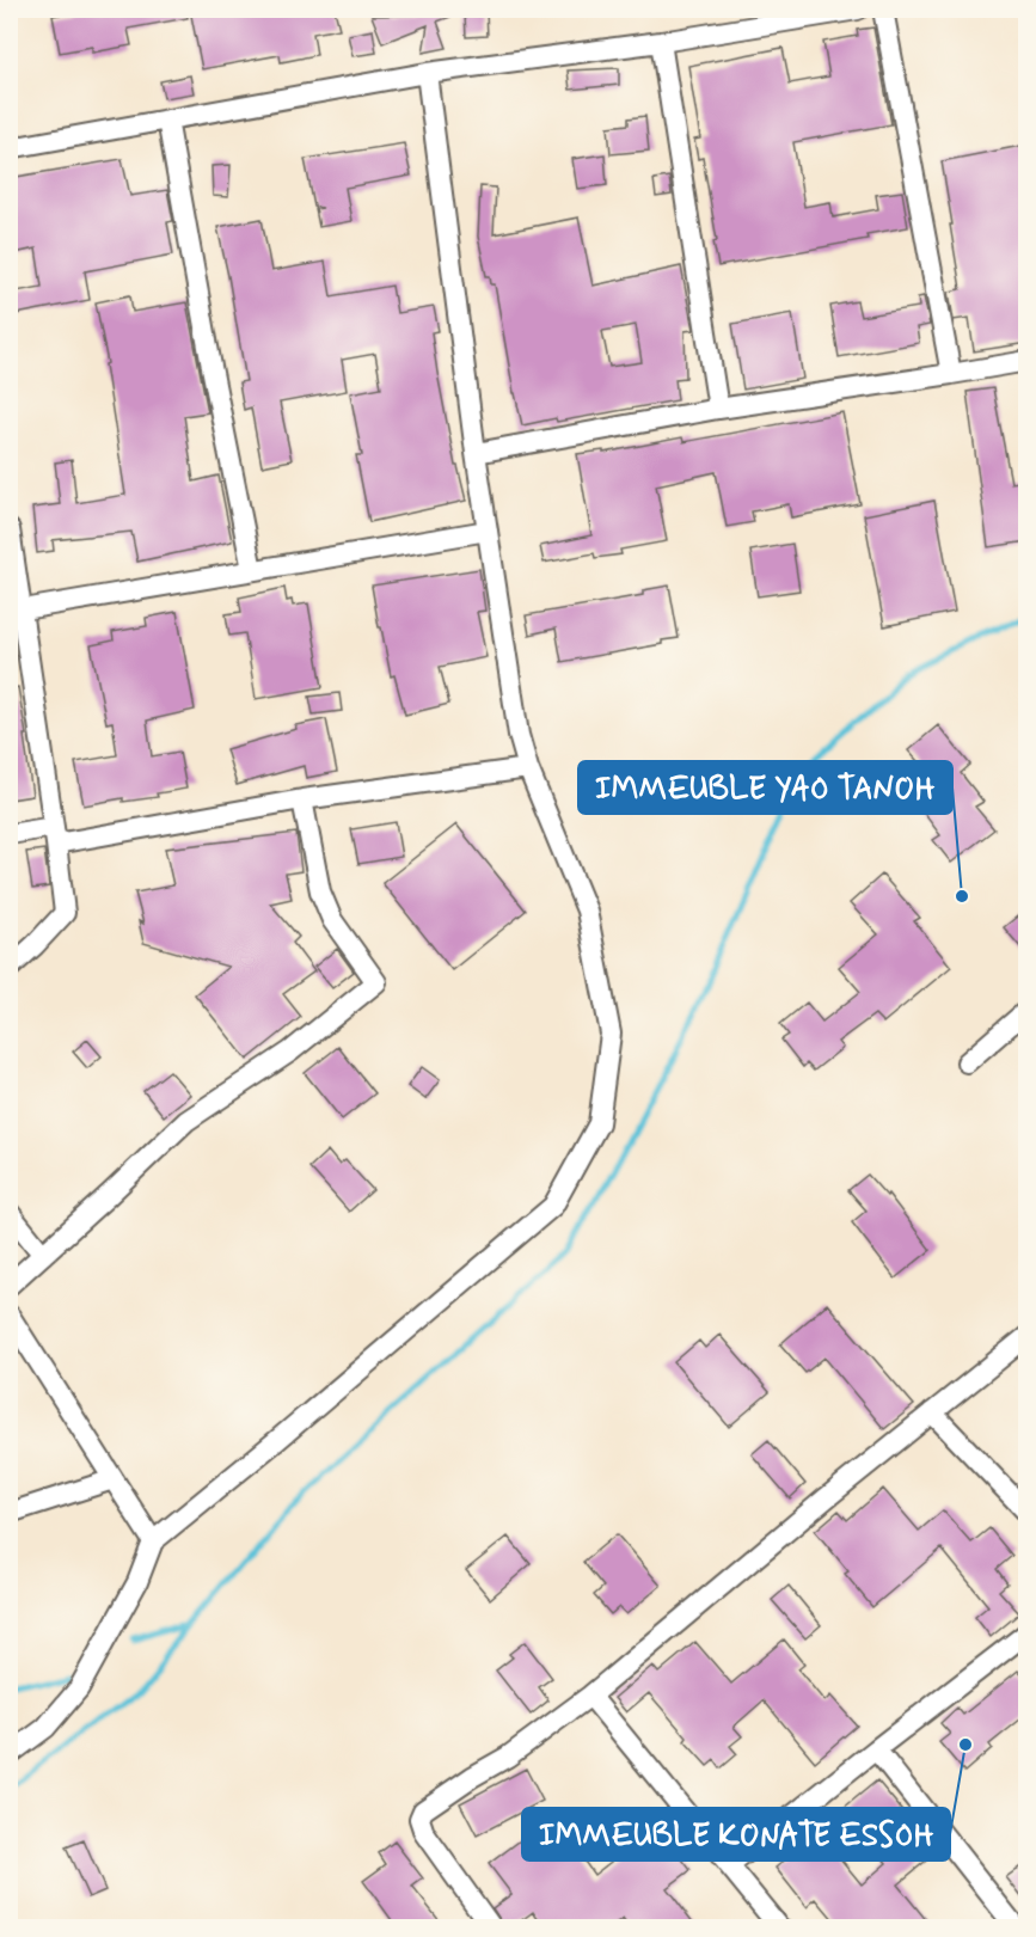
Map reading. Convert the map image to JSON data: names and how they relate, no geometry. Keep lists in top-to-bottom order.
{
  "places": ["IMMEUBLE YAO TANOH", "IMMEUBLE KONATE ESSOH"]
}
